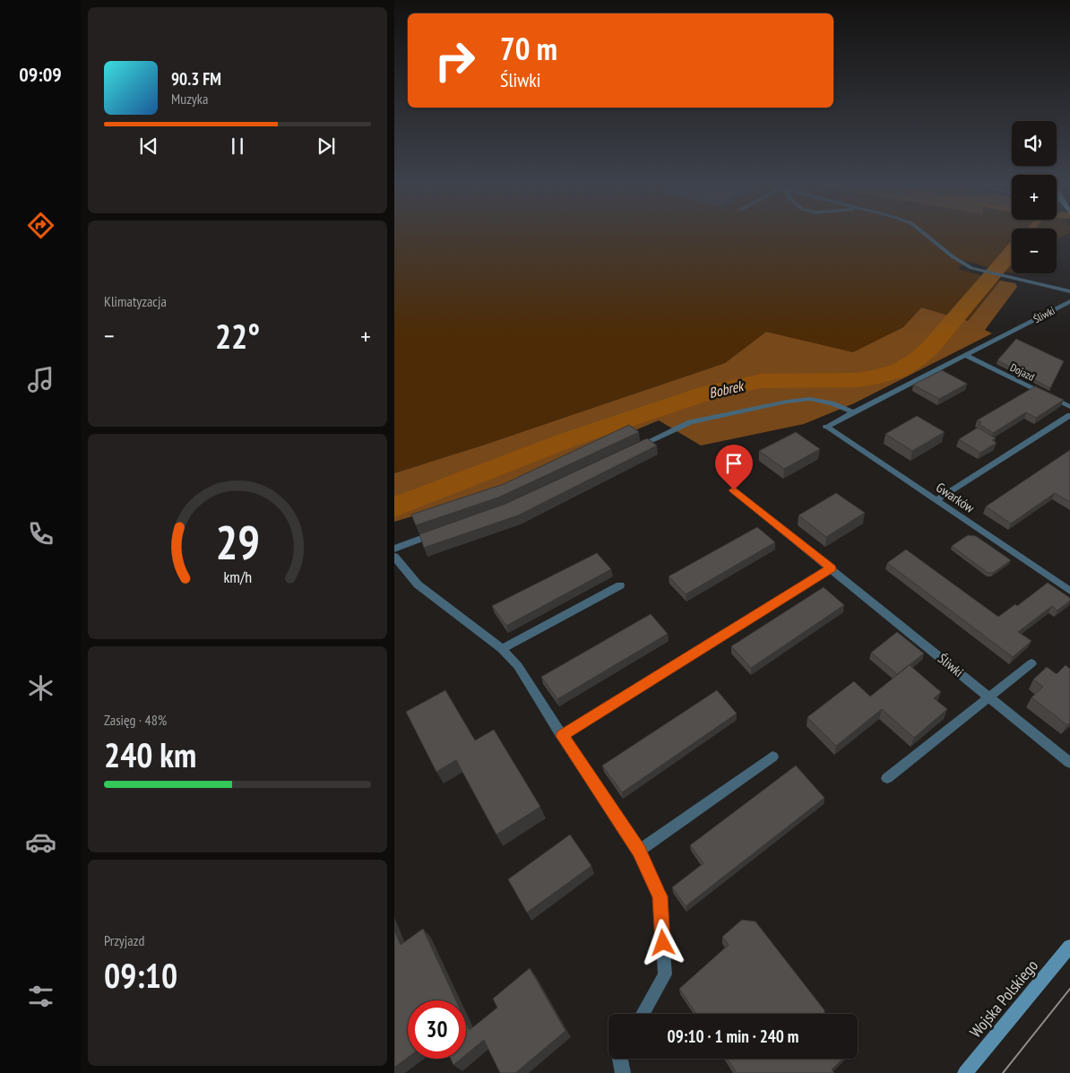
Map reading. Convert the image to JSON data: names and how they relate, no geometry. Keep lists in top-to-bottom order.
{
  "streets": {
    "main road": ["Wojska Polskiego"],
    "street": ["Śliwki", "Dojazd", "Gwarków"]
  },
  "crossings": [
    ["Śliwki", "Dojazd"],
    ["Śliwki", "Gwarków"]
  ],
  "water": ["Bobrek"],
  "page": {
    "tabs": "09:09",
    "turn": ["70 m", "Śliwki"],
    "song": ["90.3 FM", "Muzyka"],
    "map_buttons": ["+", "−"],
    "tile": [
      "Klimatyzacja",
      ["Zasięg · 48%", "240 km"],
      ["Przyjazd", "09:10"]
    ],
    "heat": ["−", "22°", "+"],
    "limit": "30",
    "trip": "09:10 · 1 min · 240 m",
    "gauge": ["29", "km/h"]
  }
}
